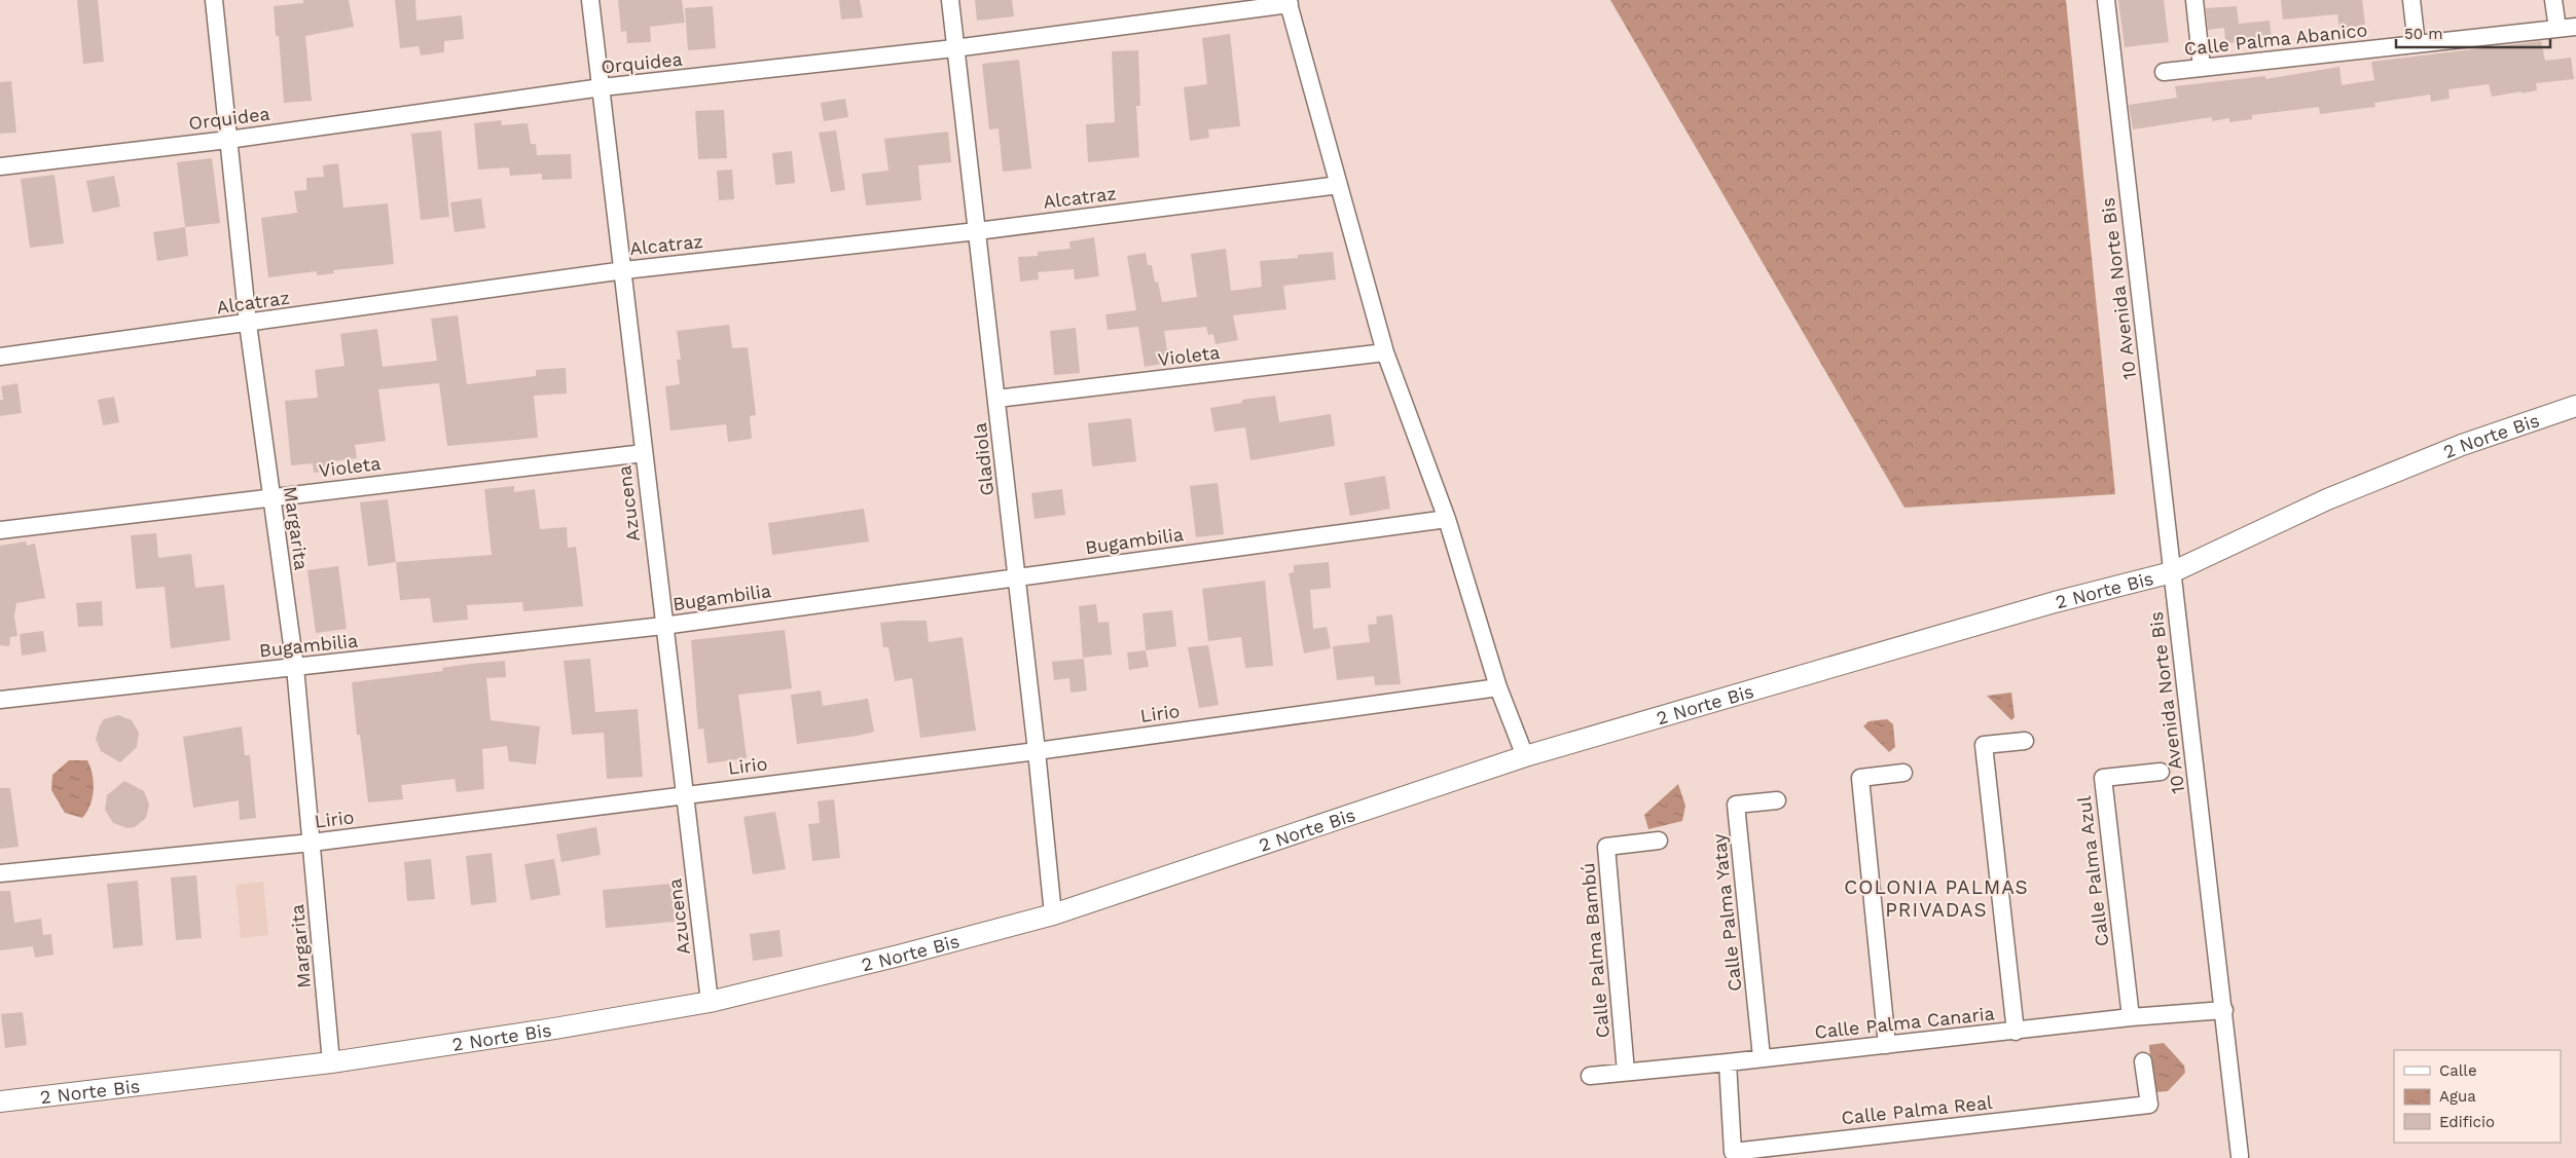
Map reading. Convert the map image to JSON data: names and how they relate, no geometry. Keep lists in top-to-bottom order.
{
  "streets": {
    "street": [
      "Calle Palma Abanico",
      "Orquidea",
      "Alcatraz",
      "10 Avenida Norte Bis",
      "Violeta",
      "2 Norte Bis",
      "Gladiola",
      "Azucena",
      "Margarita",
      "Bugambilia",
      "Lirio",
      "Calle Palma Azul",
      "Calle Palma Yatay",
      "Calle Palma Bambú",
      "Calle Palma Canaria",
      "Calle Palma Real"
    ]
  },
  "crossings": [
    ["Orquidea", "Gladiola"],
    ["Orquidea", "Azucena"],
    ["Orquidea", "Margarita"],
    ["Alcatraz", "Gladiola"],
    ["Alcatraz", "Azucena"],
    ["Alcatraz", "Margarita"],
    ["10 Avenida Norte Bis", "2 Norte Bis"],
    ["10 Avenida Norte Bis", "Calle Palma Canaria"],
    ["Violeta", "Gladiola"],
    ["Violeta", "Azucena"],
    ["Violeta", "Margarita"],
    ["2 Norte Bis", "Gladiola"],
    ["2 Norte Bis", "Azucena"],
    ["2 Norte Bis", "Margarita"],
    ["Gladiola", "Bugambilia"],
    ["Gladiola", "Lirio"],
    ["Azucena", "Bugambilia"],
    ["Azucena", "Lirio"],
    ["Margarita", "Bugambilia"],
    ["Margarita", "Lirio"],
    ["Calle Palma Azul", "Calle Palma Canaria"],
    ["Calle Palma Yatay", "Calle Palma Canaria"],
    ["Calle Palma Bambú", "Calle Palma Canaria"],
    ["Calle Palma Canaria", "Calle Palma Real"]
  ],
  "districts": ["COLONIA PALMAS PRIVADAS"],
  "legend": ["Calle", "Agua", "Edificio"],
  "scale_bar": "50 m"
}
